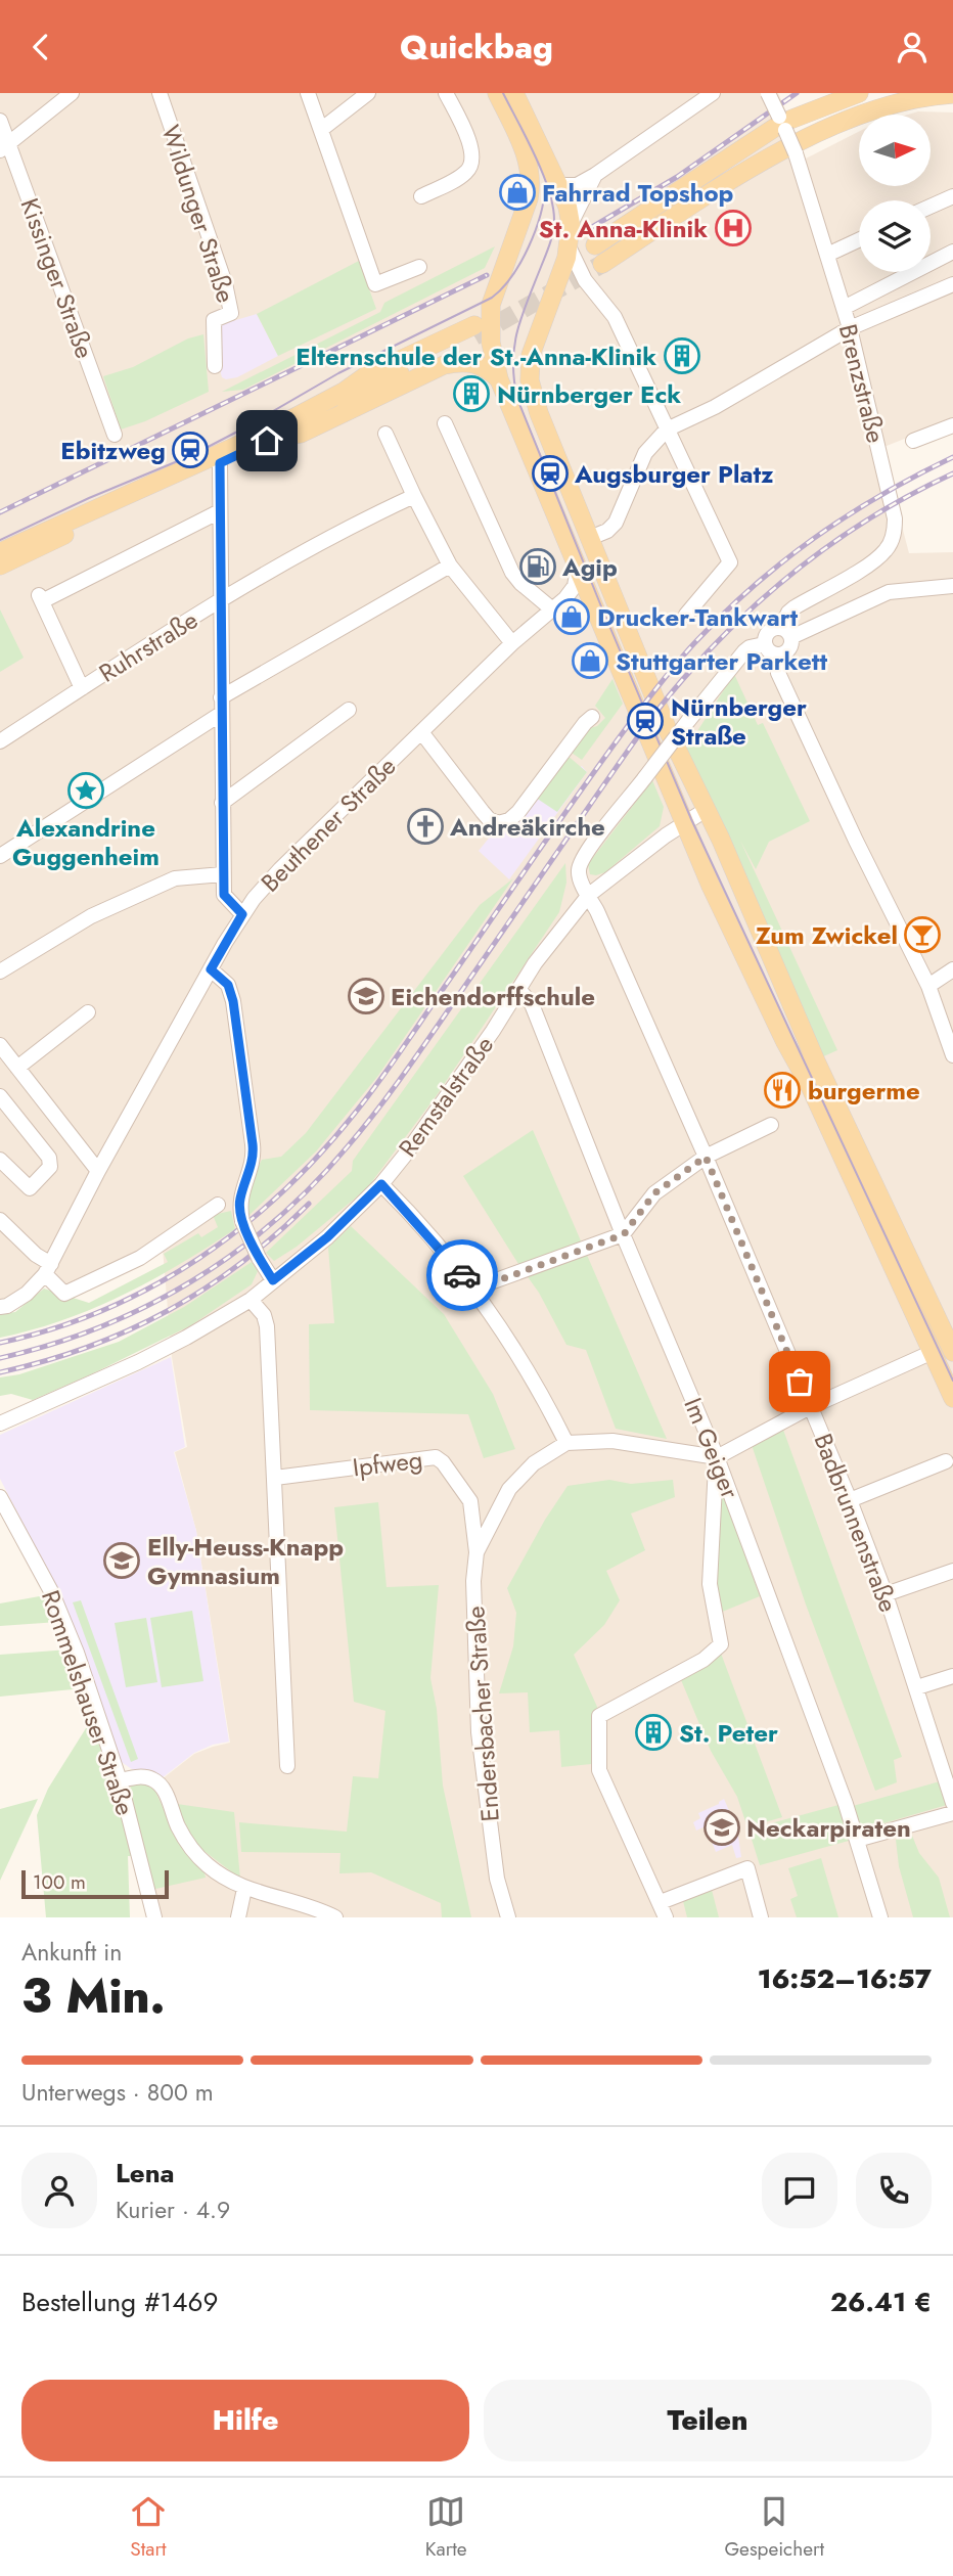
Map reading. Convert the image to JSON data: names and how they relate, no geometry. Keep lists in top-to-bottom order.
{
  "streets": {
    "street": [
      "Wildunger Straße",
      "Kissinger Straße",
      "Brenzstraße",
      "Ruhrstraße",
      "Beuthener Straße",
      "Remstalstraße",
      "Im Geiger",
      "Ipfweg",
      "Badbrunnenstraße",
      "Rommelshauser Straße",
      "Endersbacher Straße"
    ]
  },
  "crossings": [
    ["Remstalstraße", "Im Geiger"],
    ["Remstalstraße", "Badbrunnenstraße"],
    ["Ipfweg", "Endersbacher Straße"]
  ],
  "places": {
    "shop": ["Fahrrad Topshop", "Drucker-Tankwart", "Stuttgarter Parkett"],
    "hospital": ["St. Anna-Klinik"],
    "building": ["Elternschule der St.-Anna-Klinik", "Nürnberger Eck", "St. Peter"],
    "station": ["Ebitzweg", "Augsburger Platz", "Nürnberger Straße"],
    "fuel station": ["Agip"],
    "place": ["Alexandrine Guggenheim"],
    "church": ["Andreäkirche"],
    "bar": ["Zum Zwickel"],
    "school or university": ["Eichendorffschule", "Elly-Heuss-Knapp Gymnasium", "Neckarpiraten"],
    "restaurant": ["burgerme"]
  },
  "scale_bar": "100 m",
  "north": "right",
  "page": {
    "header": "Quickbag",
    "scale": "100 m",
    "heading": ["3 Min.", "Ankunft in", "16:52–16:57"],
    "panel": [
      "Lena",
      "Kurier · 4.9",
      "Bestellung #1469",
      "26.41 €"
    ],
    "bar": "Unterwegs · 800 m",
    "buttons": ["Hilfe", "Teilen"],
    "tabs": ["Start", "Karte", "Gespeichert"]
  }
}
